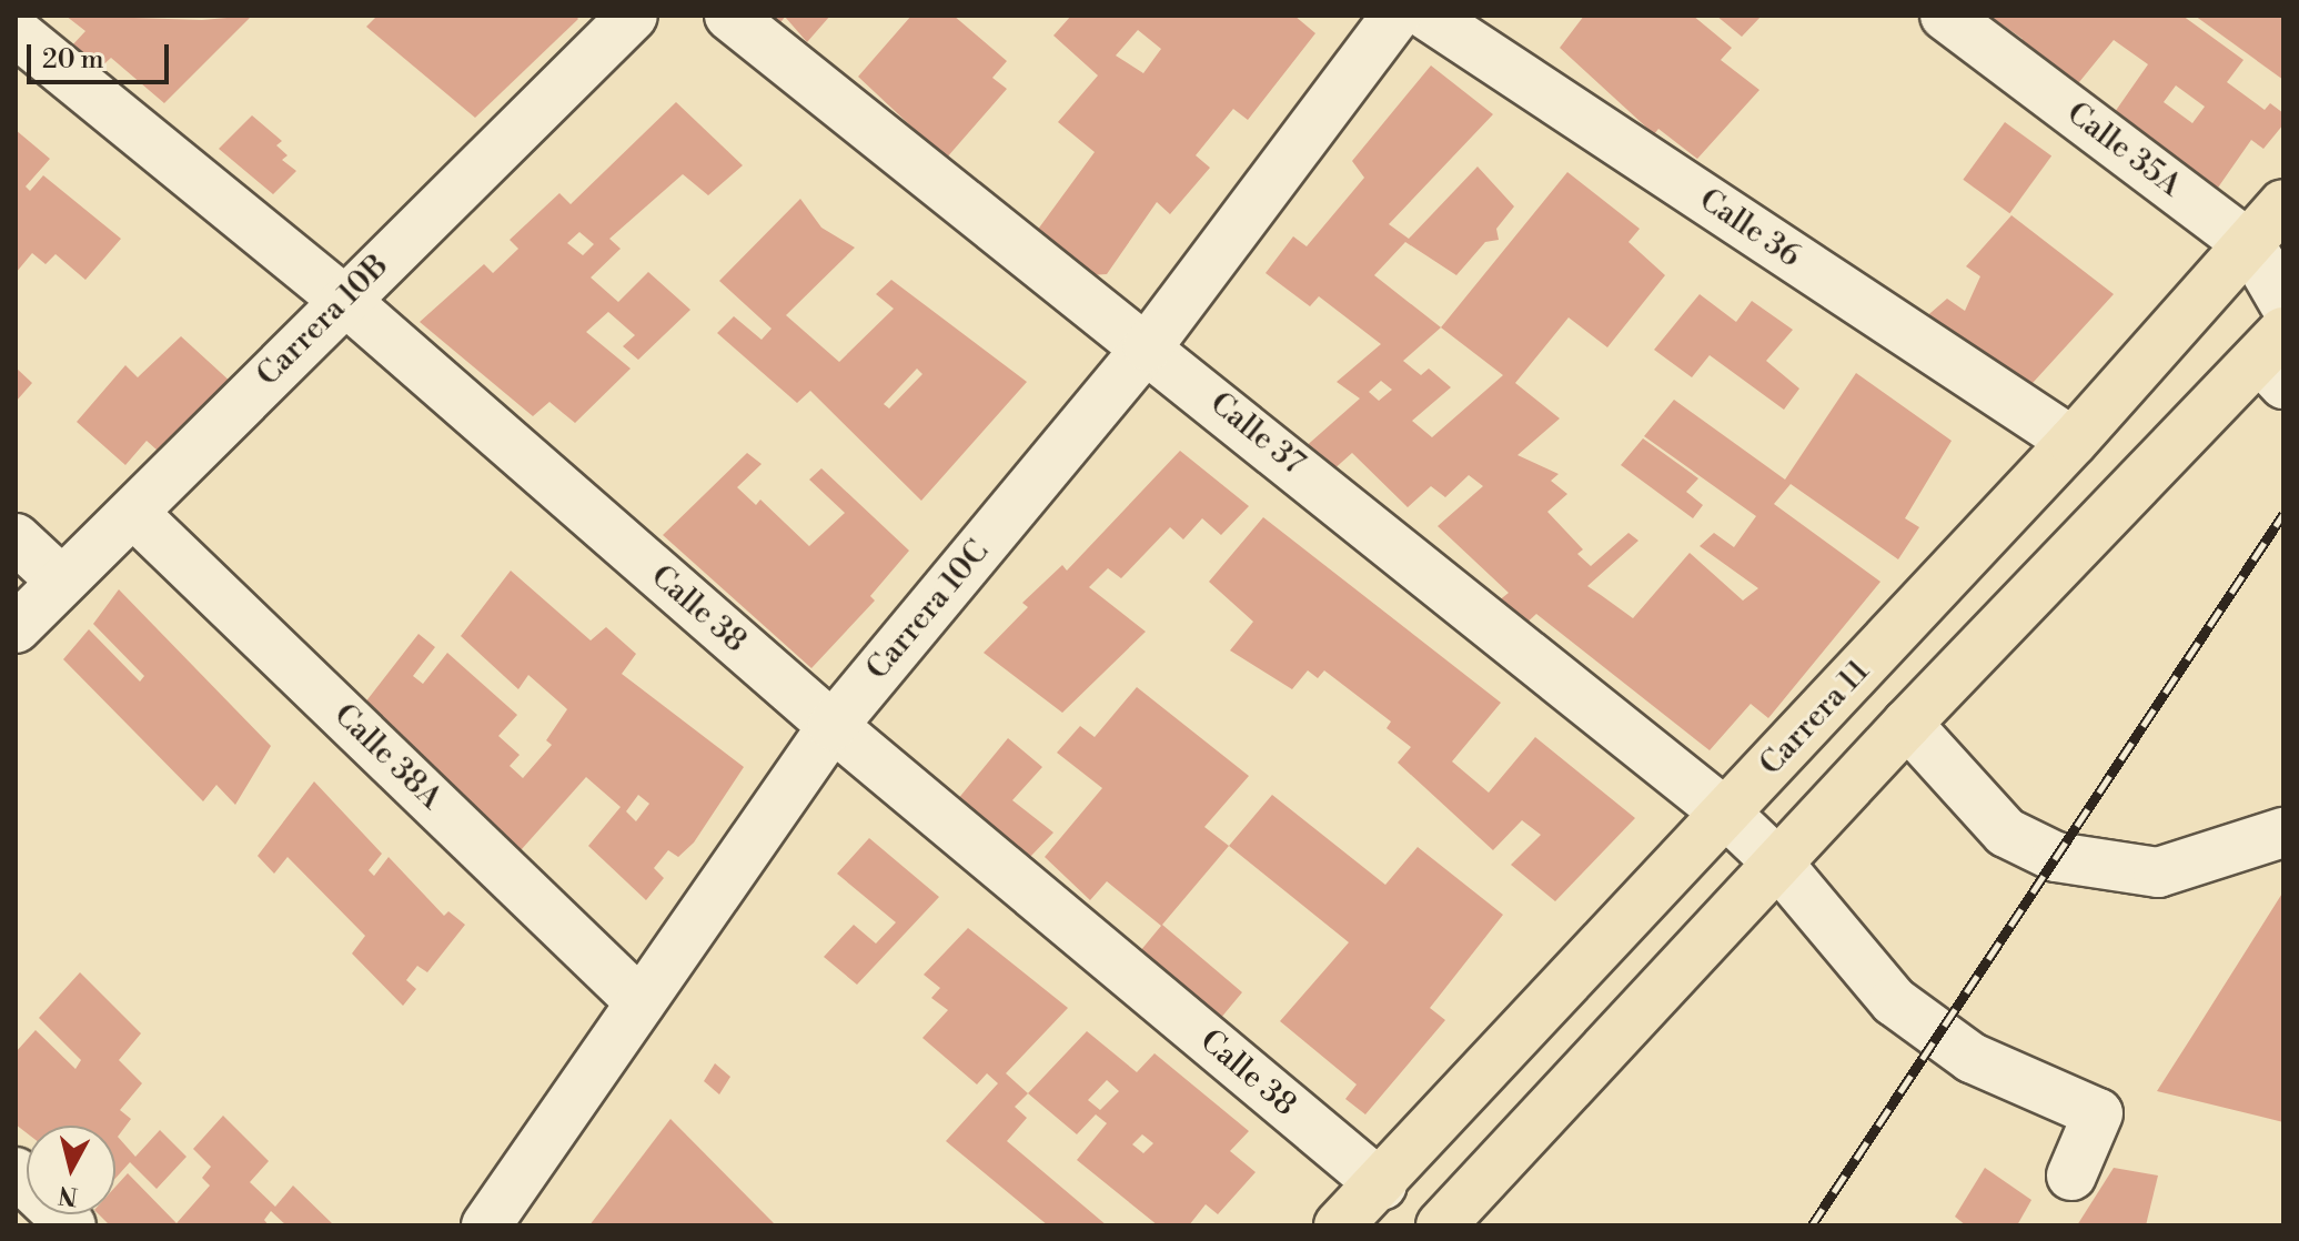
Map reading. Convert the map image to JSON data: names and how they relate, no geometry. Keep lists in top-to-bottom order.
{
  "streets": {
    "main road": ["Carrera 11"],
    "street": [
      "Calle 35A",
      "Calle 36",
      "Carrera 10B",
      "Calle 37",
      "Calle 38",
      "Carrera 10C",
      "Calle 38A"
    ]
  },
  "crossings": [
    ["Calle 35A", "Carrera 11"],
    ["Calle 36", "Carrera 11"],
    ["Carrera 10B", "Calle 38"],
    ["Carrera 10B", "Calle 38A"],
    ["Calle 37", "Carrera 10C"],
    ["Calle 37", "Carrera 11"],
    ["Calle 38", "Carrera 10C"],
    ["Calle 38", "Carrera 11"],
    ["Carrera 10C", "Calle 38A"]
  ],
  "scale_bar": "20 m",
  "north": "bottom"
}
